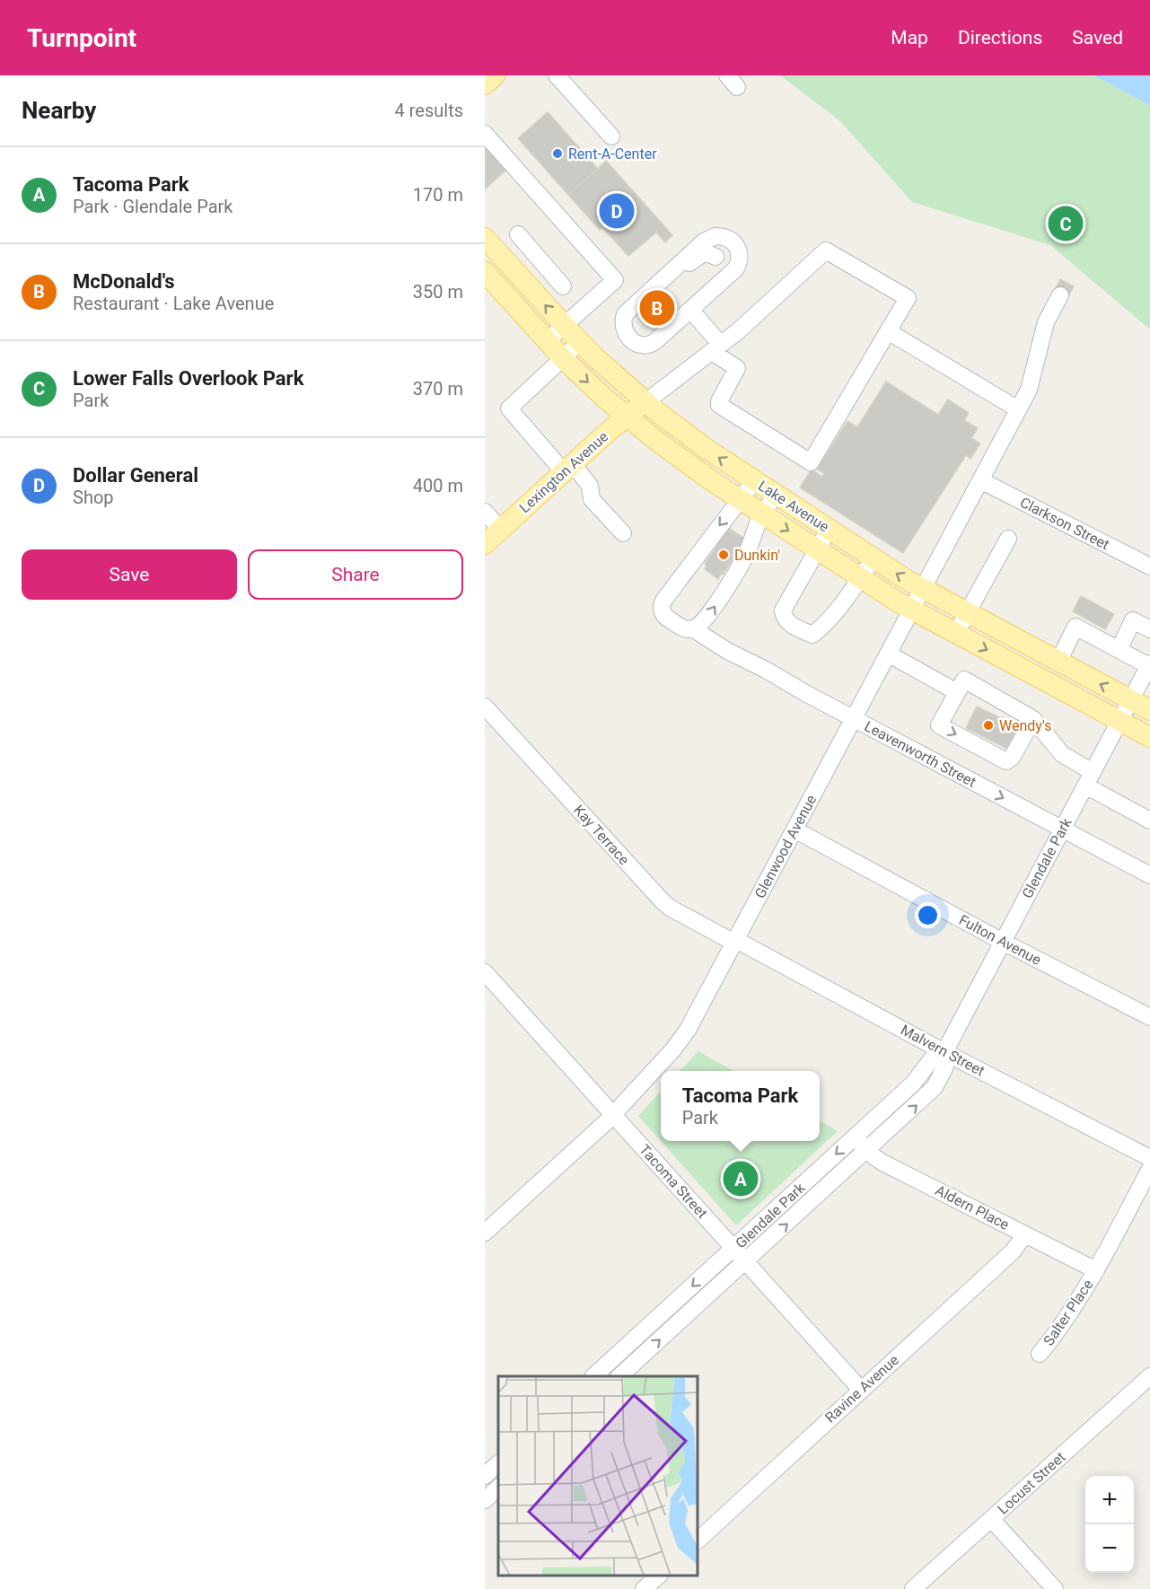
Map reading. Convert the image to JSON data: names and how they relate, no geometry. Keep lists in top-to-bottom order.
{
  "streets": {
    "main road": ["Lexington Avenue", "Lake Avenue"],
    "street": [
      "Clarkson Street",
      "Leavenworth Street",
      "Kay Terrace",
      "Glenwood Avenue",
      "Glendale Park",
      "Fulton Avenue",
      "Malvern Street",
      "Tacoma Street",
      "Aldern Place",
      "Salter Place",
      "Ravine Avenue",
      "Locust Street"
    ]
  },
  "crossings": [
    ["Lexington Avenue", "Lake Avenue"],
    ["Lake Avenue", "Leavenworth Street"],
    ["Lake Avenue", "Glenwood Avenue"],
    ["Lake Avenue", "Glendale Park"],
    ["Clarkson Street", "Glenwood Avenue"],
    ["Leavenworth Street", "Glenwood Avenue"],
    ["Leavenworth Street", "Glendale Park"],
    ["Kay Terrace", "Glenwood Avenue"],
    ["Kay Terrace", "Malvern Street"],
    ["Glenwood Avenue", "Fulton Avenue"],
    ["Glenwood Avenue", "Malvern Street"],
    ["Glenwood Avenue", "Tacoma Street"],
    ["Glendale Park", "Fulton Avenue"],
    ["Glendale Park", "Malvern Street"],
    ["Glendale Park", "Tacoma Street"],
    ["Glendale Park", "Aldern Place"],
    ["Tacoma Street", "Ravine Avenue"],
    ["Aldern Place", "Salter Place"],
    ["Aldern Place", "Ravine Avenue"]
  ],
  "places": ["Rent-A-Center", "Dunkin'", "Wendy's"],
  "page": {
    "header": "Turnpoint",
    "nav": ["Map", "Directions", "Saved"],
    "heading": ["Nearby", "4 results"],
    "list": [
      {
        "mark": "A",
        "name": "Tacoma Park",
        "note": "Park · Glendale Park",
        "value": "170 m"
      },
      {
        "mark": "B",
        "name": "McDonald's",
        "note": "Restaurant · Lake Avenue",
        "value": "350 m"
      },
      {
        "mark": "C",
        "name": "Lower Falls Overlook Park",
        "note": "Park",
        "value": "370 m"
      },
      {
        "mark": "D",
        "name": "Dollar General",
        "note": "Shop",
        "value": "400 m"
      }
    ],
    "pins": [
      "D",
      "C",
      "B",
      "A"
    ],
    "buttons": ["Save", "Share"],
    "popup": ["Tacoma Park", "Park"],
    "map_buttons": ["+", "−"]
  }
}
